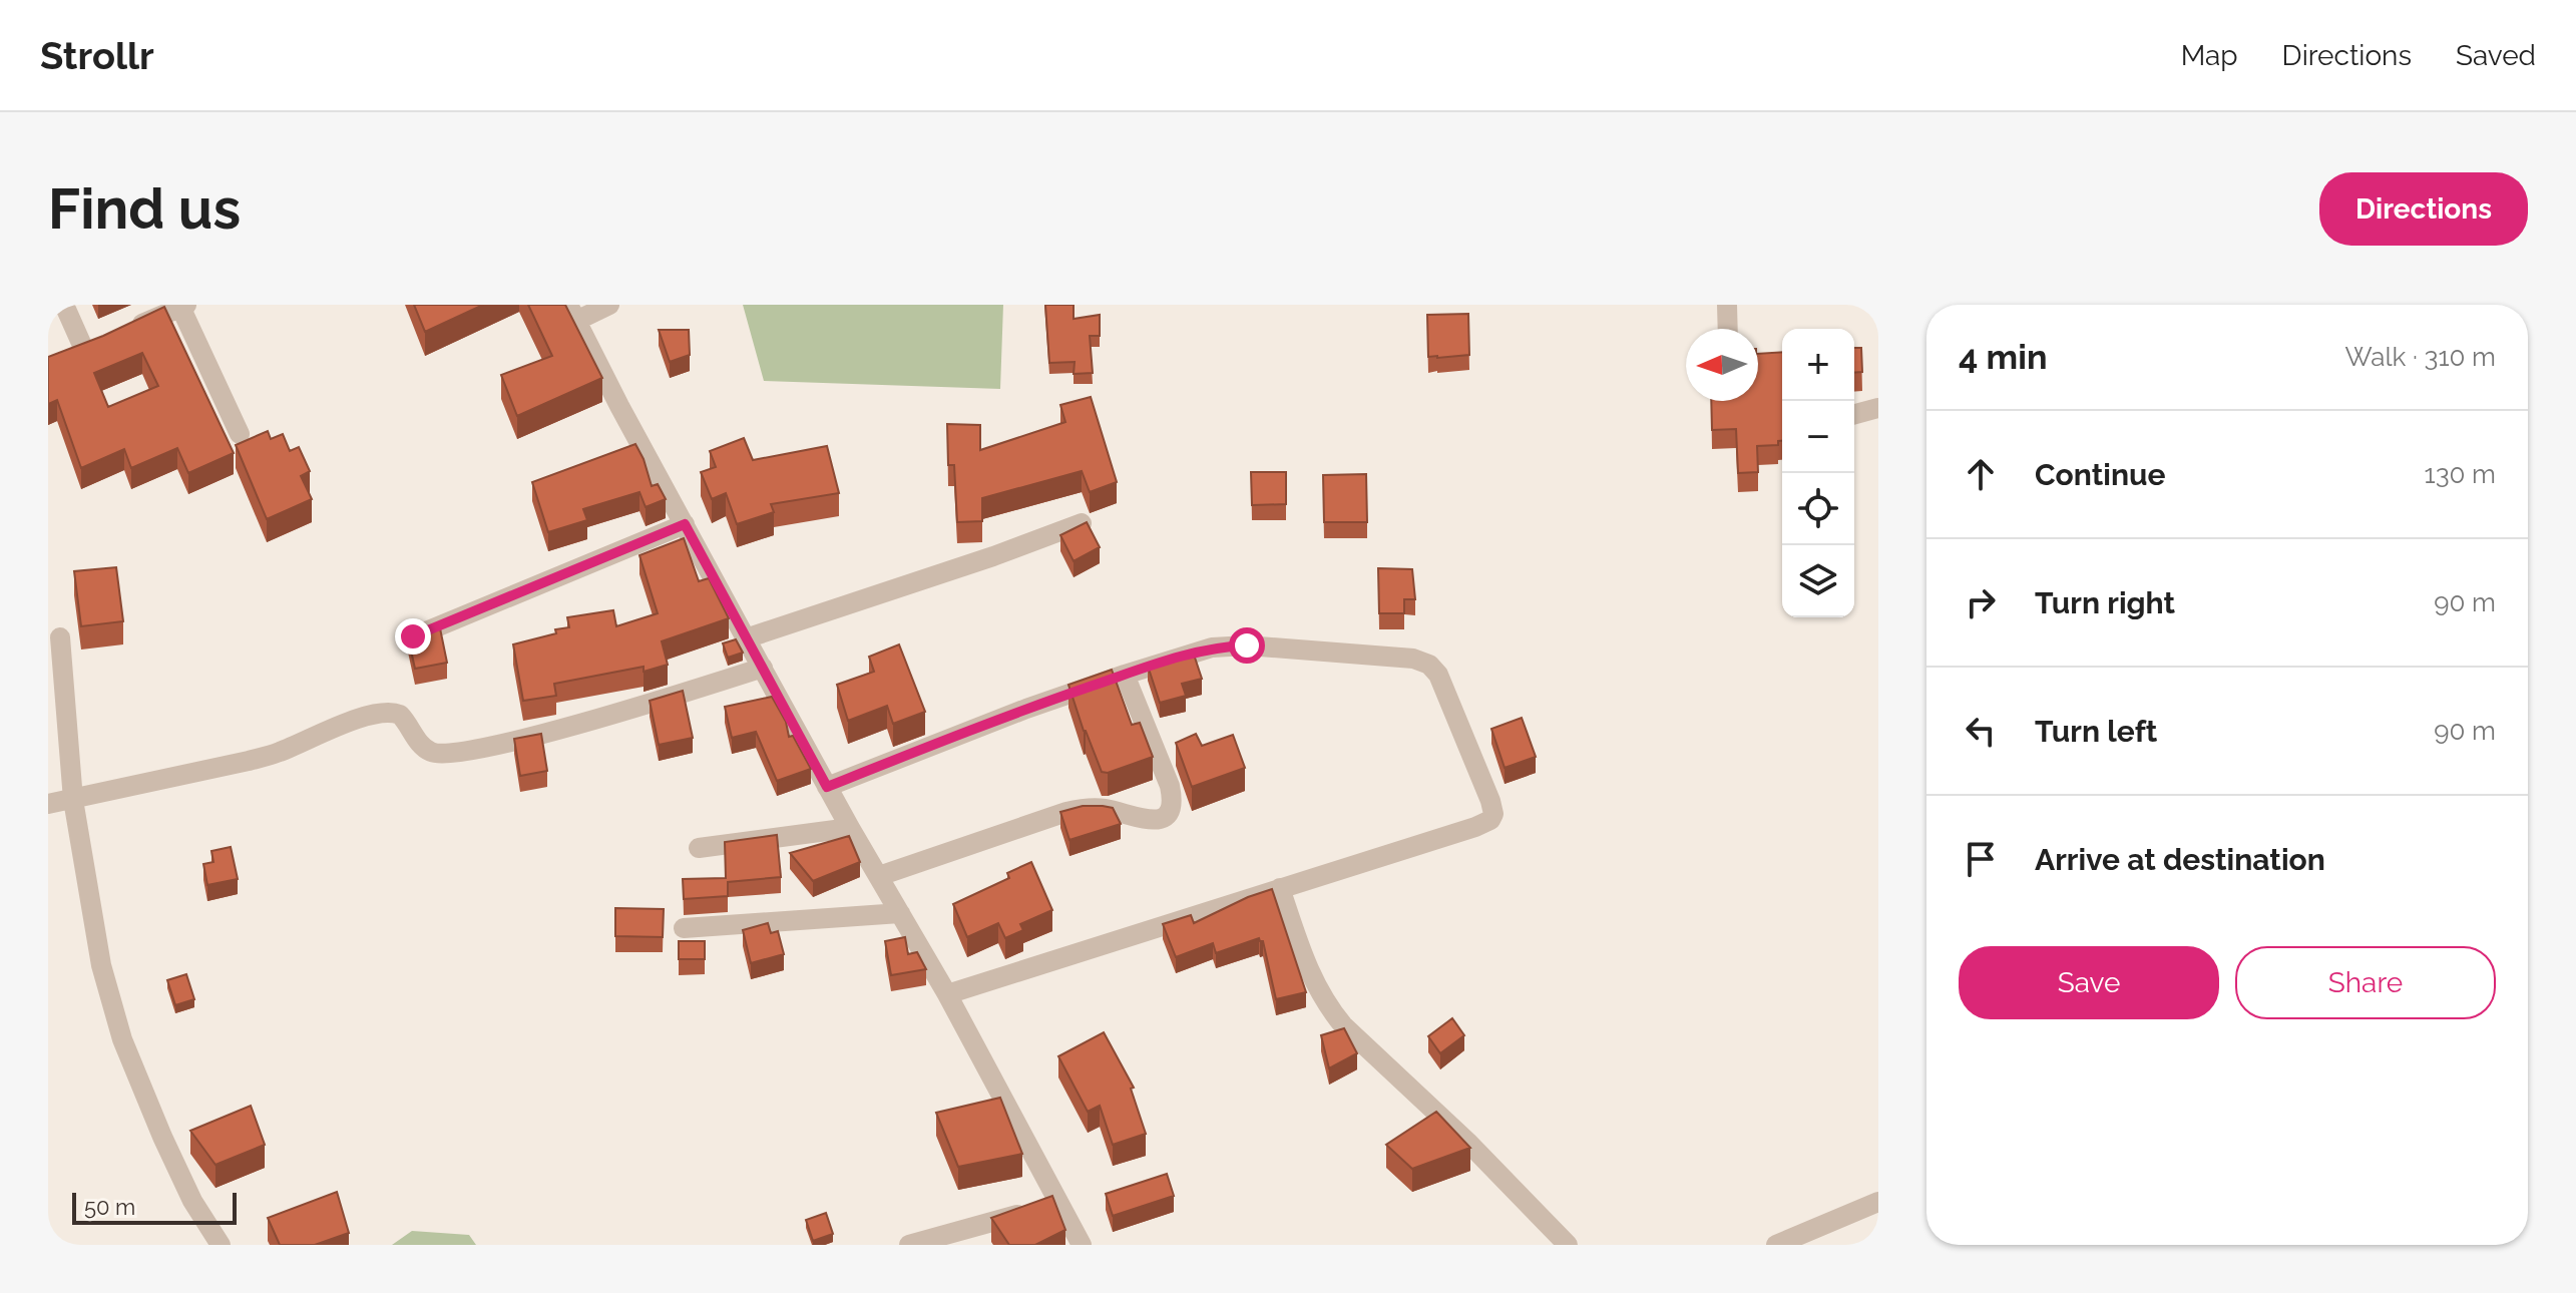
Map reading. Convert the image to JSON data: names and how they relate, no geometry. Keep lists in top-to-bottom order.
{
  "scale_bar": "50 m",
  "north": "left",
  "page": {
    "header": "Strollr",
    "nav": ["Map", "Directions", "Saved"],
    "buttons": [
      "Directions",
      ["Save", "Share"]
    ],
    "title": "Find us",
    "heading": ["4 min", "Walk · 310 m"],
    "map_buttons": ["+", "−"],
    "list": [
      ["Continue", "130 m"],
      ["Turn right", "90 m"],
      ["Turn left", "90 m"],
      "Arrive at destination"
    ],
    "scale": "50 m"
  }
}
